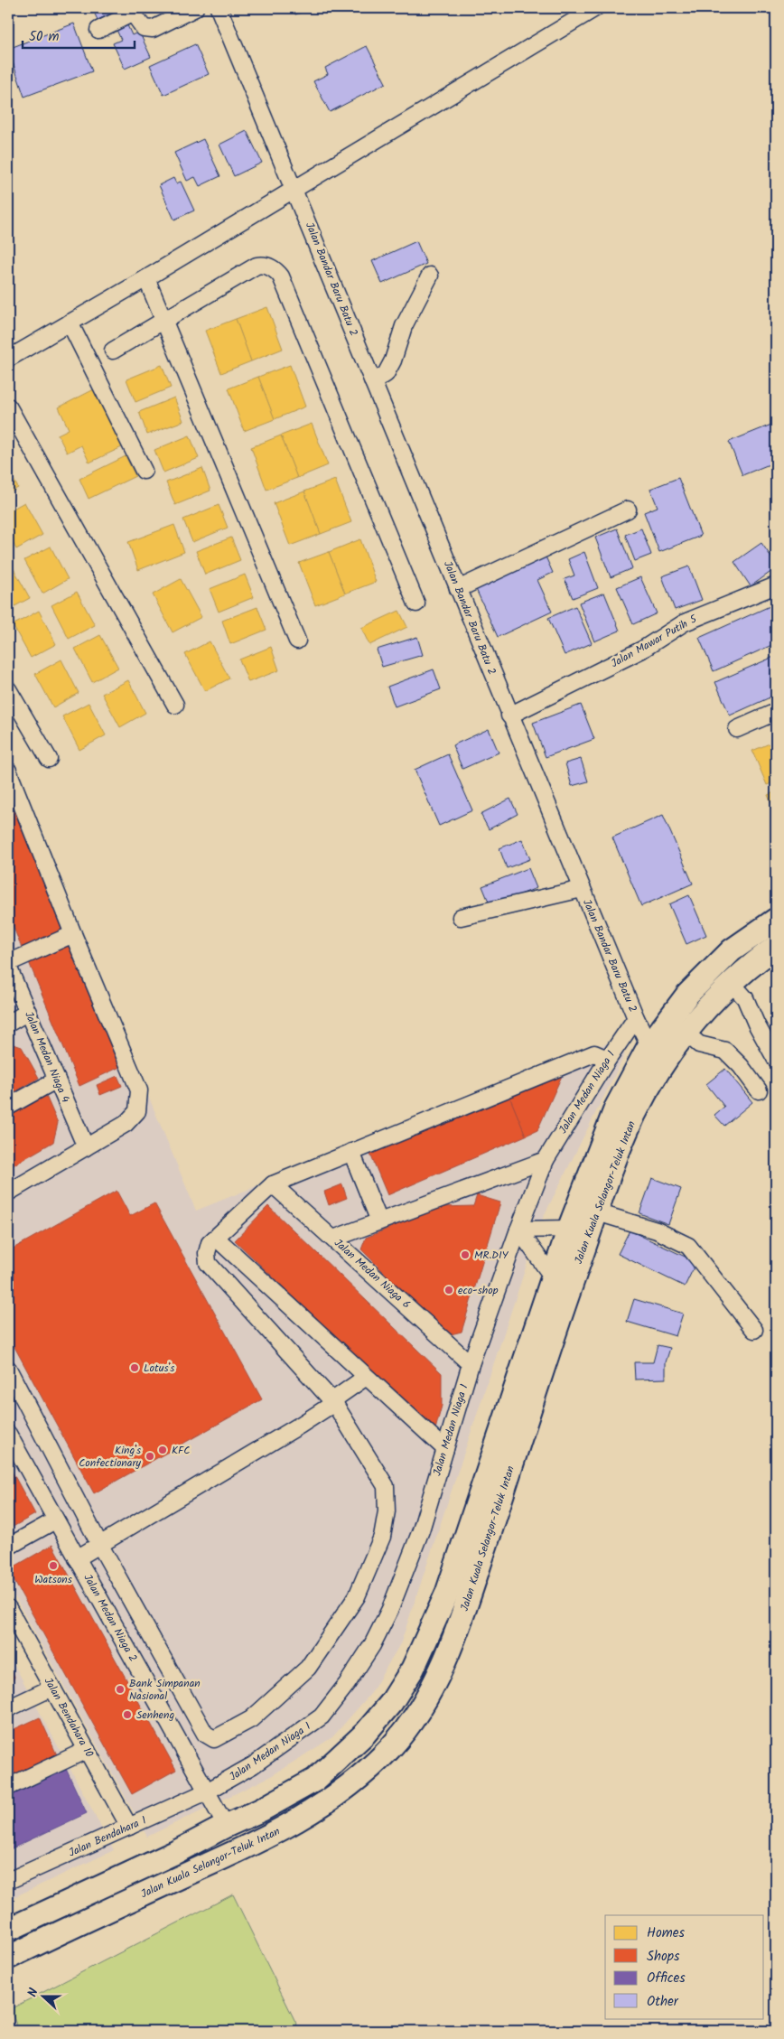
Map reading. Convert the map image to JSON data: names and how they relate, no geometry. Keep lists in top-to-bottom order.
{
  "streets": {
    "highway": ["Jalan Kuala Selangor-Teluk Intan"],
    "street": [
      "Jalan Bandar Baru Batu 2",
      "Jalan Mawar Putih 5",
      "Jalan Medan Niaga 4",
      "Jalan Medan Niaga 1",
      "Jalan Medan Niaga 6",
      "Jalan Medan Niaga 2",
      "Jalan Bendahara 10",
      "Jalan Bendahara 1"
    ]
  },
  "crossings": [
    ["Jalan Bandar Baru Batu 2", "Jalan Mawar Putih 5"],
    ["Jalan Bandar Baru Batu 2", "Jalan Medan Niaga 1"],
    ["Jalan Bandar Baru Batu 2", "Jalan Kuala Selangor-Teluk Intan"],
    ["Jalan Medan Niaga 1", "Jalan Medan Niaga 6"],
    ["Jalan Medan Niaga 1", "Jalan Medan Niaga 2"],
    ["Jalan Medan Niaga 1", "Jalan Bendahara 1"],
    ["Jalan Kuala Selangor-Teluk Intan", "Jalan Medan Niaga 2"],
    ["Jalan Medan Niaga 2", "Jalan Bendahara 1"],
    ["Jalan Bendahara 10", "Jalan Bendahara 1"]
  ],
  "places": [
    "MR.DIY",
    "eco-shop",
    "Lotus's",
    "KFC",
    "King's Confectionary",
    "Watsons",
    "Bank Simpanan Nasional",
    "Senheng"
  ],
  "legend": [
    "Homes",
    "Shops",
    "Offices",
    "Other"
  ],
  "scale_bar": "50 m",
  "north": "left"
}
